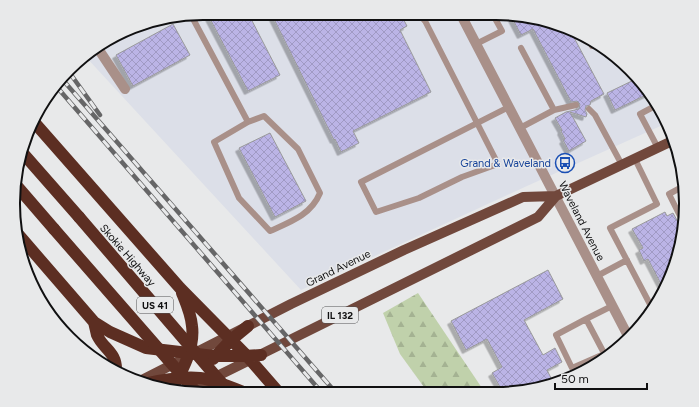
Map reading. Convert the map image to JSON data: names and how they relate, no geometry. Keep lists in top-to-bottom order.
{
  "streets": {
    "highway": ["Skokie Highway", "US 41"],
    "main road": ["Grand Avenue", "IL 132"],
    "street": ["Waveland Avenue"]
  },
  "crossings": [
    ["Waveland Avenue", "Grand Avenue"],
    ["Grand Avenue", "US 41"]
  ],
  "places": {
    "bus stop": ["Grand & Waveland"]
  },
  "scale_bar": "50 m"
}
